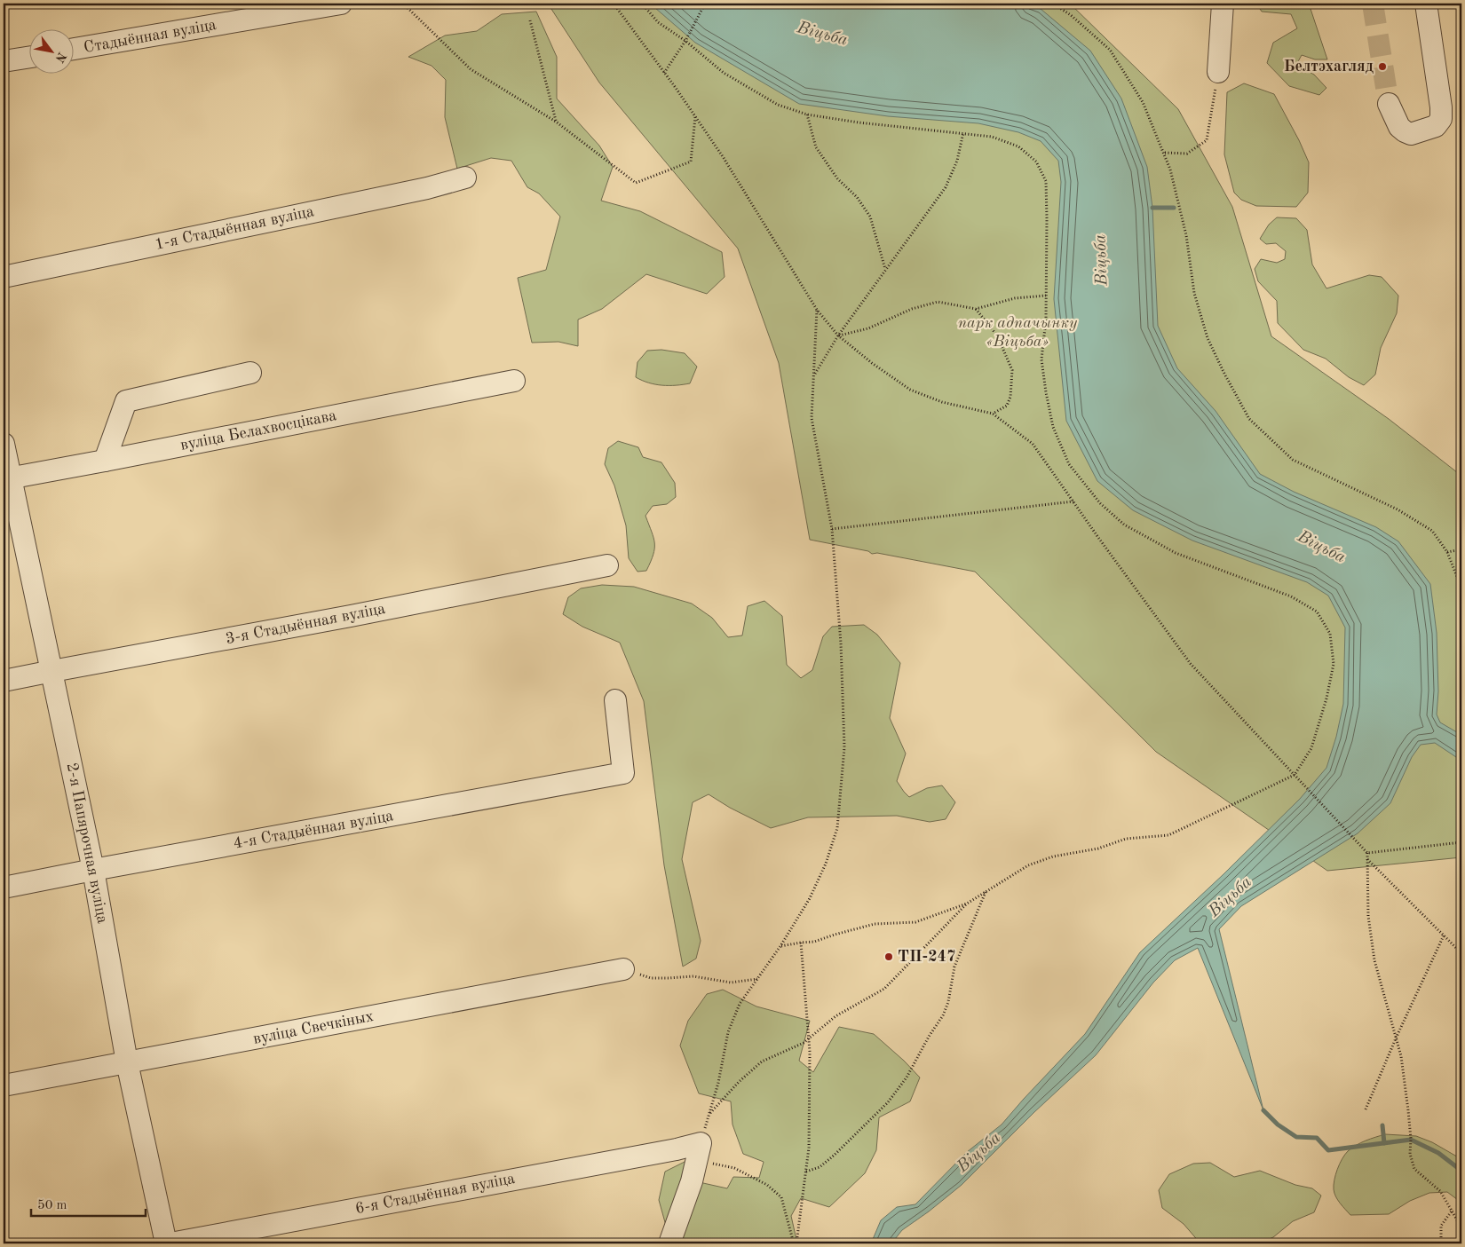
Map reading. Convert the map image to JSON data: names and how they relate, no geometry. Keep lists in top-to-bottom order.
{
  "streets": {
    "street": [
      "Стадыённая вуліца",
      "1-я Стадыённая вуліца",
      "вуліца Белахвосцікава",
      "3-я Стадыённая вуліца",
      "4-я Стадыённая вуліца",
      "2-я Папярочная вуліца",
      "вуліца Свечкіных",
      "6-я Стадыённая вуліца"
    ]
  },
  "crossings": [
    ["вуліца Белахвосцікава", "2-я Папярочная вуліца"],
    ["3-я Стадыённая вуліца", "2-я Папярочная вуліца"],
    ["4-я Стадыённая вуліца", "2-я Папярочная вуліца"],
    ["2-я Папярочная вуліца", "вуліца Свечкіных"]
  ],
  "water": ["Віцьба"],
  "parks": ["парк адпачынку «Віцьба»"],
  "places": ["Белтэхагляд", "ТП-247"],
  "scale_bar": "50 m",
  "north": "bottom right"
}
